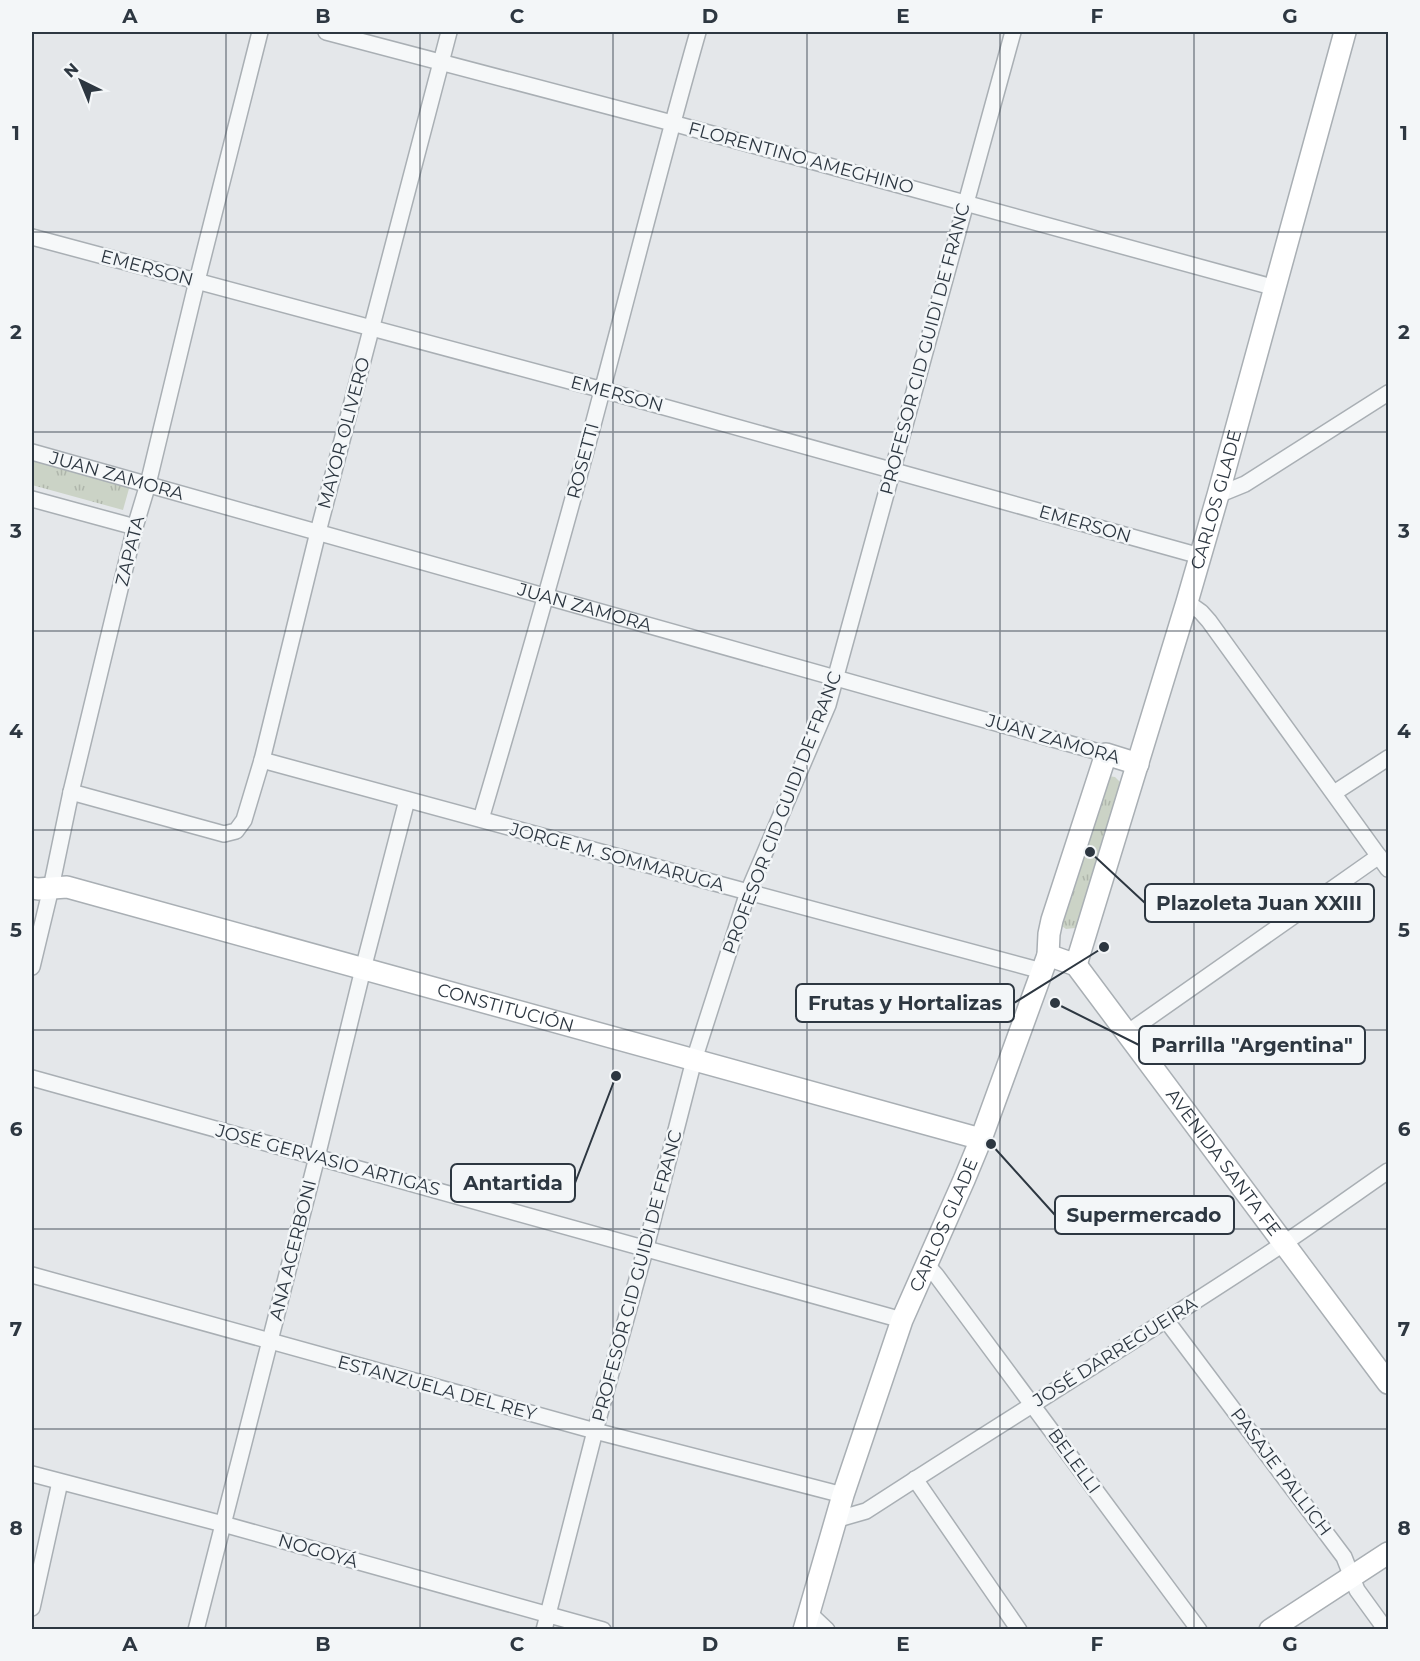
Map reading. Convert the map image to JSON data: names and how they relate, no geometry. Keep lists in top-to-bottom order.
{
  "streets": {
    "street": [
      "FLORENTINO AMEGHINO",
      "EMERSON",
      "PROFESOR CID GUIDI DE FRANC",
      "MAYOR OLIVERO",
      "ROSETTI",
      "JUAN ZAMORA",
      "CARLOS GLADE",
      "ZAPATA",
      "JORGE M. SOMMARUGA",
      "CONSTITUCIÓN",
      "JOSÉ GERVASIO ARTIGAS",
      "AVENIDA SANTA FE",
      "ANA ACERBONI",
      "JOSÉ DARREGUEIRA",
      "ESTANZUELA DEL REY",
      "BELELLI",
      "PASAJE PALLICH",
      "NOGOYÁ"
    ]
  },
  "crossings": [
    ["FLORENTINO AMEGHINO", "PROFESOR CID GUIDI DE FRANC"],
    ["FLORENTINO AMEGHINO", "MAYOR OLIVERO"],
    ["FLORENTINO AMEGHINO", "ROSETTI"],
    ["FLORENTINO AMEGHINO", "CARLOS GLADE"],
    ["EMERSON", "PROFESOR CID GUIDI DE FRANC"],
    ["EMERSON", "MAYOR OLIVERO"],
    ["EMERSON", "ROSETTI"],
    ["EMERSON", "CARLOS GLADE"],
    ["EMERSON", "ZAPATA"],
    ["PROFESOR CID GUIDI DE FRANC", "JUAN ZAMORA"],
    ["PROFESOR CID GUIDI DE FRANC", "JORGE M. SOMMARUGA"],
    ["PROFESOR CID GUIDI DE FRANC", "CONSTITUCIÓN"],
    ["PROFESOR CID GUIDI DE FRANC", "JOSÉ GERVASIO ARTIGAS"],
    ["PROFESOR CID GUIDI DE FRANC", "ESTANZUELA DEL REY"],
    ["PROFESOR CID GUIDI DE FRANC", "NOGOYÁ"],
    ["MAYOR OLIVERO", "JUAN ZAMORA"],
    ["MAYOR OLIVERO", "ZAPATA"],
    ["MAYOR OLIVERO", "JORGE M. SOMMARUGA"],
    ["ROSETTI", "JUAN ZAMORA"],
    ["ROSETTI", "JORGE M. SOMMARUGA"],
    ["JUAN ZAMORA", "CARLOS GLADE"],
    ["JUAN ZAMORA", "ZAPATA"],
    ["CARLOS GLADE", "JORGE M. SOMMARUGA"],
    ["CARLOS GLADE", "CONSTITUCIÓN"],
    ["CARLOS GLADE", "JOSÉ GERVASIO ARTIGAS"],
    ["CARLOS GLADE", "AVENIDA SANTA FE"],
    ["CARLOS GLADE", "JOSÉ DARREGUEIRA"],
    ["CARLOS GLADE", "ESTANZUELA DEL REY"],
    ["CARLOS GLADE", "BELELLI"],
    ["ZAPATA", "CONSTITUCIÓN"],
    ["JORGE M. SOMMARUGA", "ANA ACERBONI"],
    ["CONSTITUCIÓN", "ANA ACERBONI"],
    ["JOSÉ GERVASIO ARTIGAS", "ANA ACERBONI"],
    ["AVENIDA SANTA FE", "JOSÉ DARREGUEIRA"],
    ["ANA ACERBONI", "ESTANZUELA DEL REY"],
    ["ANA ACERBONI", "NOGOYÁ"],
    ["JOSÉ DARREGUEIRA", "BELELLI"],
    ["JOSÉ DARREGUEIRA", "PASAJE PALLICH"]
  ],
  "places": [
    "Plazoleta Juan XXIII",
    "Frutas y Hortalizas",
    "Parrilla \"Argentina\"",
    "Antartida",
    "Supermercado"
  ],
  "north": "top left",
  "grid": {
    "columns": [
      "A",
      "B",
      "C",
      "D",
      "E",
      "F",
      "G"
    ],
    "rows": [
      "1",
      "2",
      "3",
      "4",
      "5",
      "6",
      "7",
      "8"
    ]
  }
}
